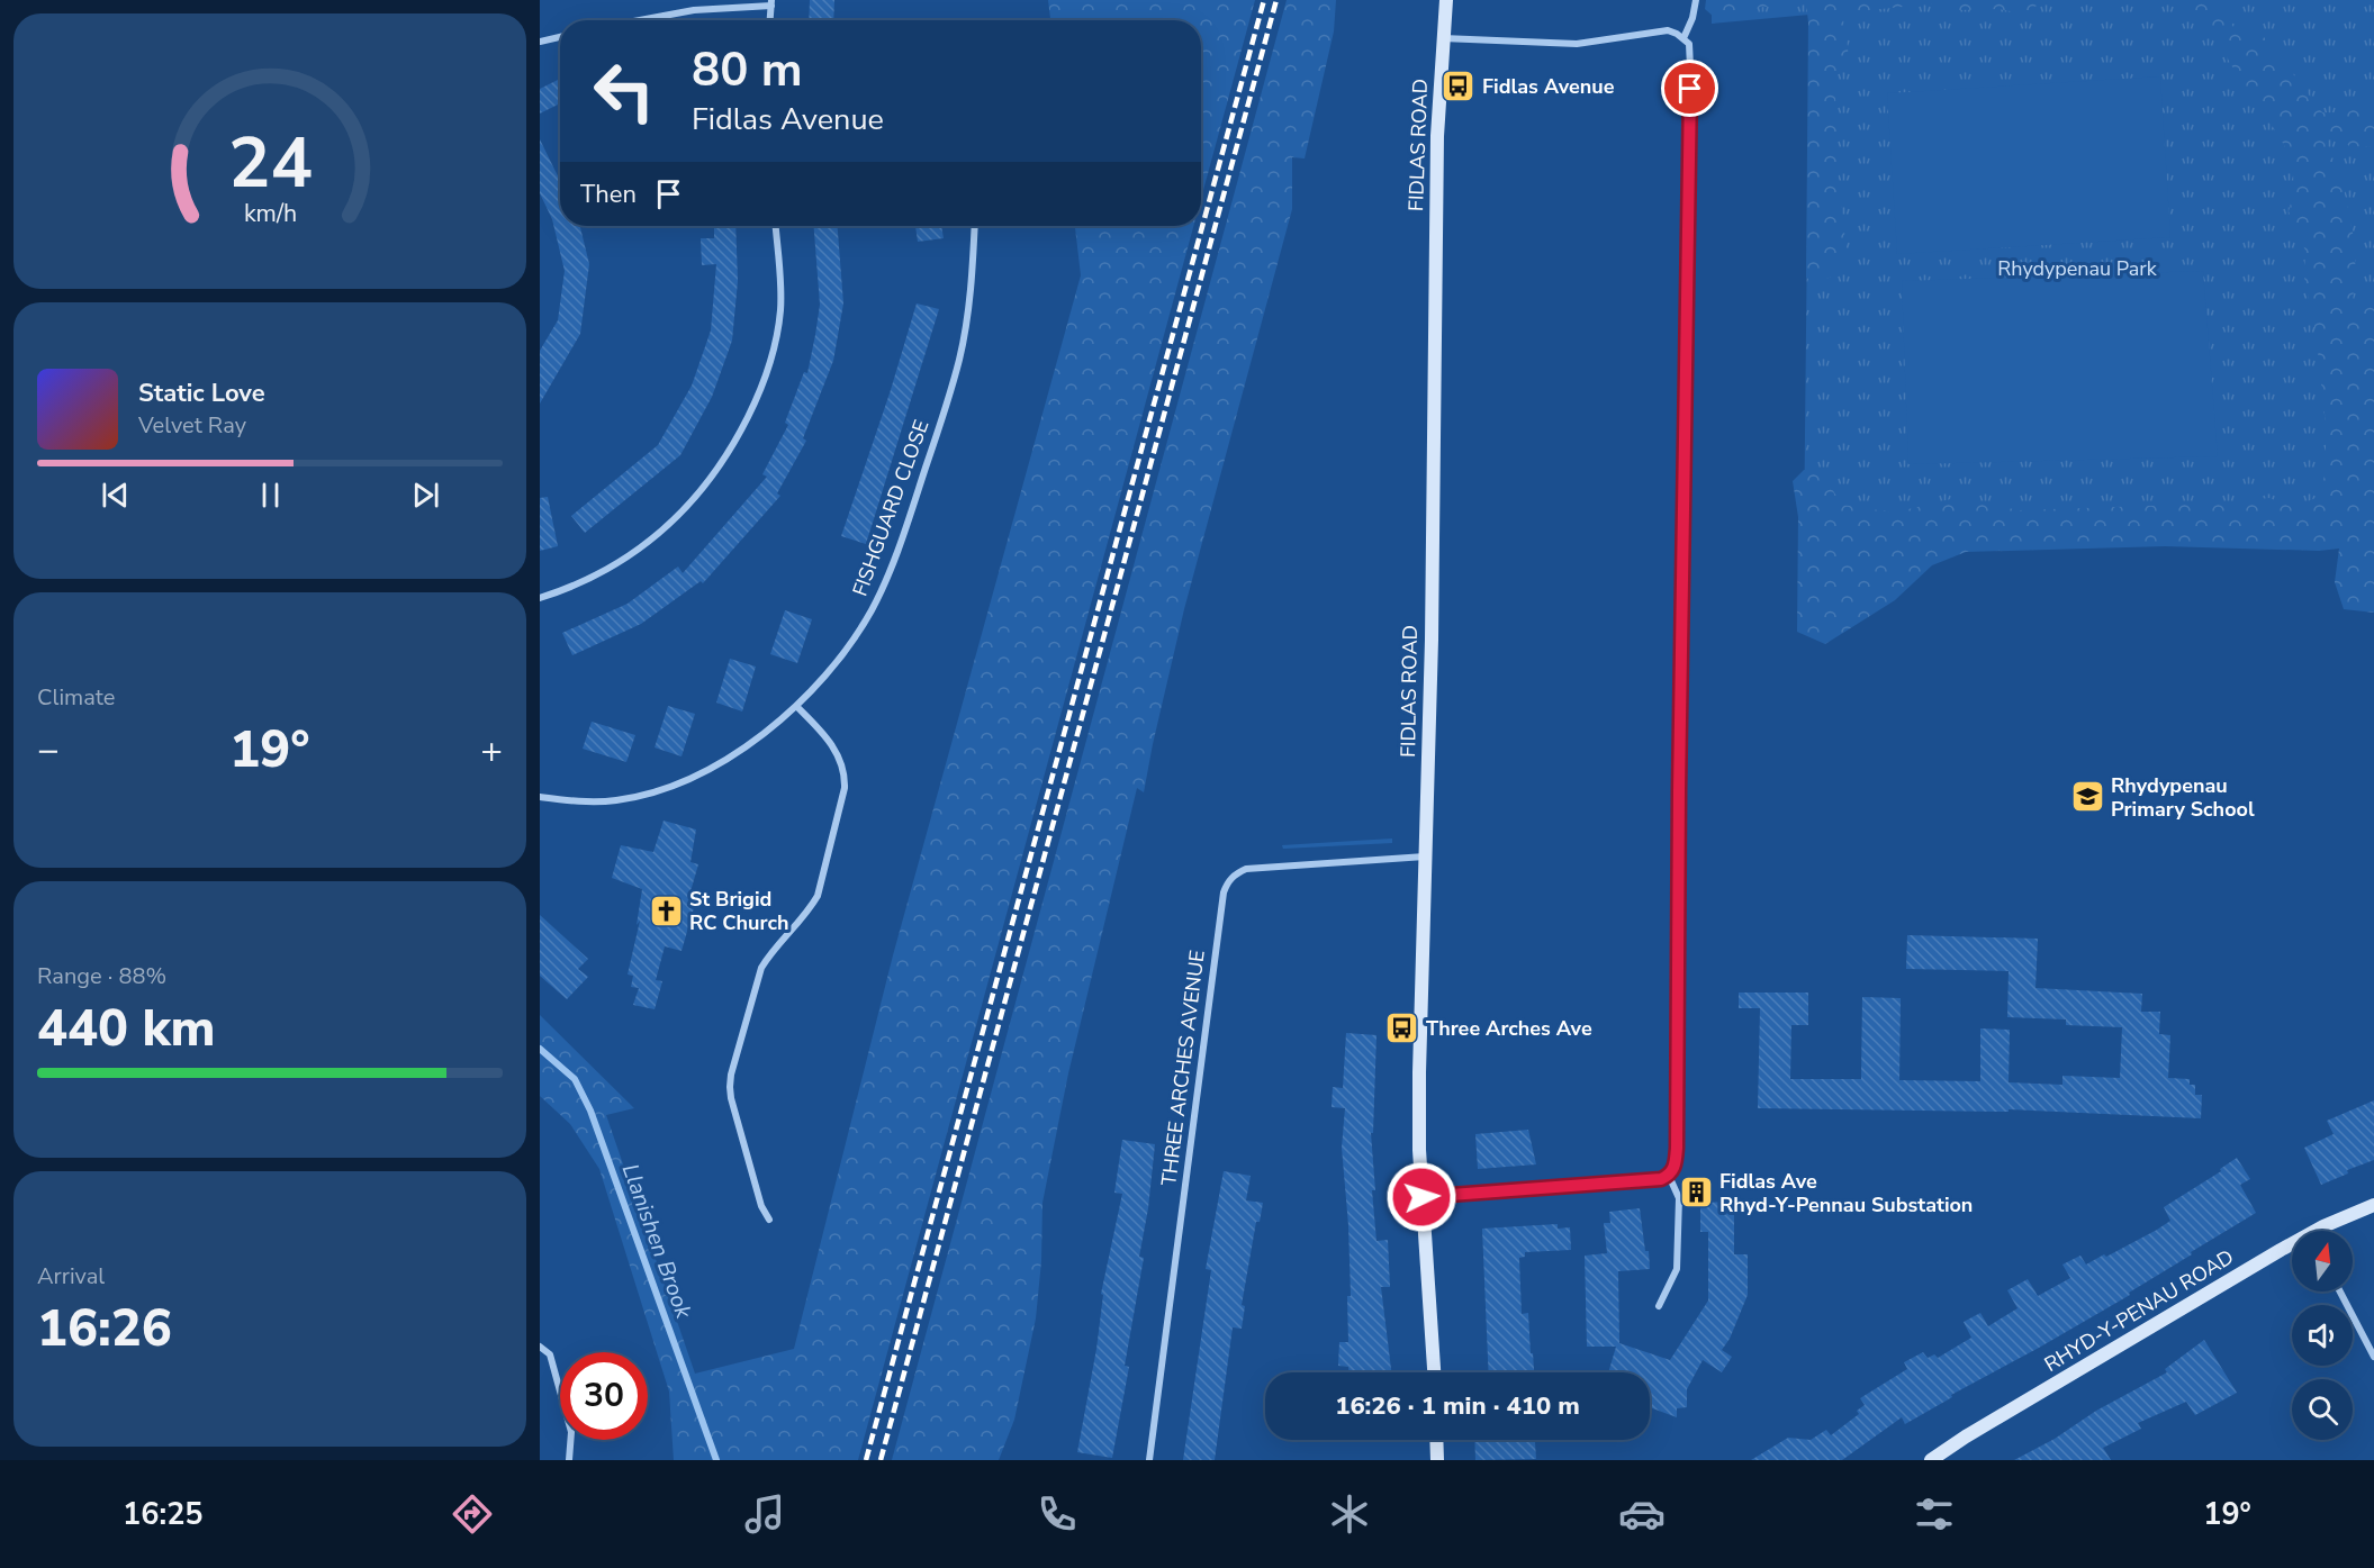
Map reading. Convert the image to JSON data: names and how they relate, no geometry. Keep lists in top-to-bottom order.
{
  "streets": {
    "street": [
      "FIDLAS ROAD",
      "FISHGUARD CLOSE",
      "THREE ARCHES AVENUE",
      "RHYD-Y-PENAU ROAD"
    ]
  },
  "crossings": [
    ["FIDLAS ROAD", "THREE ARCHES AVENUE"]
  ],
  "water": ["Llanishen Brook"],
  "parks": ["Rhydypenau Park"],
  "places": {
    "bus stop": ["Fidlas Avenue", "Three Arches Ave"],
    "school or university": ["Rhydypenau Primary School"],
    "church": ["St Brigid RC Church"],
    "building": ["Fidlas Ave Rhyd-Y-Pennau Substation"]
  },
  "north": "top",
  "page": {
    "turn": ["80 m", "Fidlas Avenue"],
    "then": "Then",
    "song": ["Static Love", "Velvet Ray"],
    "tile": [
      "Climate",
      ["Range · 88%", "440 km"],
      ["Arrival", "16:26"]
    ],
    "heat": ["−", "19°", "+"],
    "limit": "30",
    "trip": "16:26 · 1 min · 410 m",
    "tabs": ["16:25", "19°"],
    "gauge": ["24", "km/h"]
  }
}
